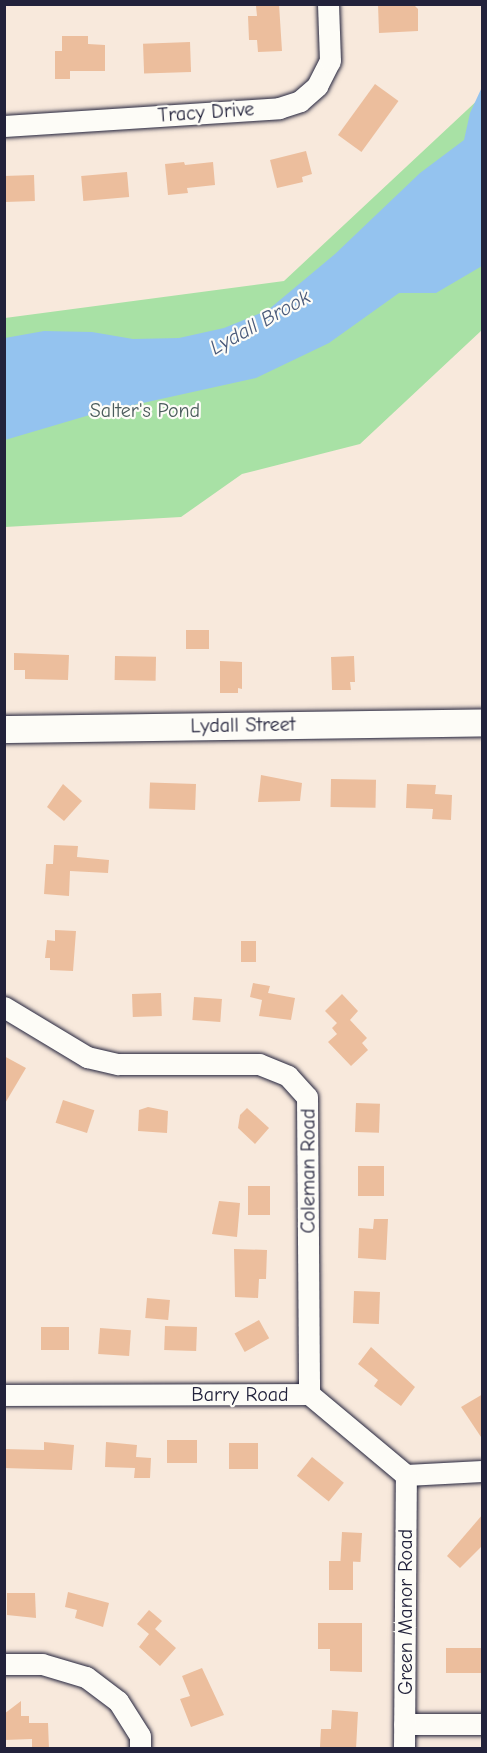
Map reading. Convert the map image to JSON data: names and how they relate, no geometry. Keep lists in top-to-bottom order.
{
  "streets": {
    "street": [
      "Tracy Drive",
      "Lydall Street",
      "Coleman Road",
      "Barry Road",
      "Green Manor Road"
    ]
  },
  "crossings": [
    ["Coleman Road", "Barry Road"],
    ["Barry Road", "Green Manor Road"]
  ],
  "water": ["Lydall Brook"],
  "parks": ["Salter's Pond"]
}
